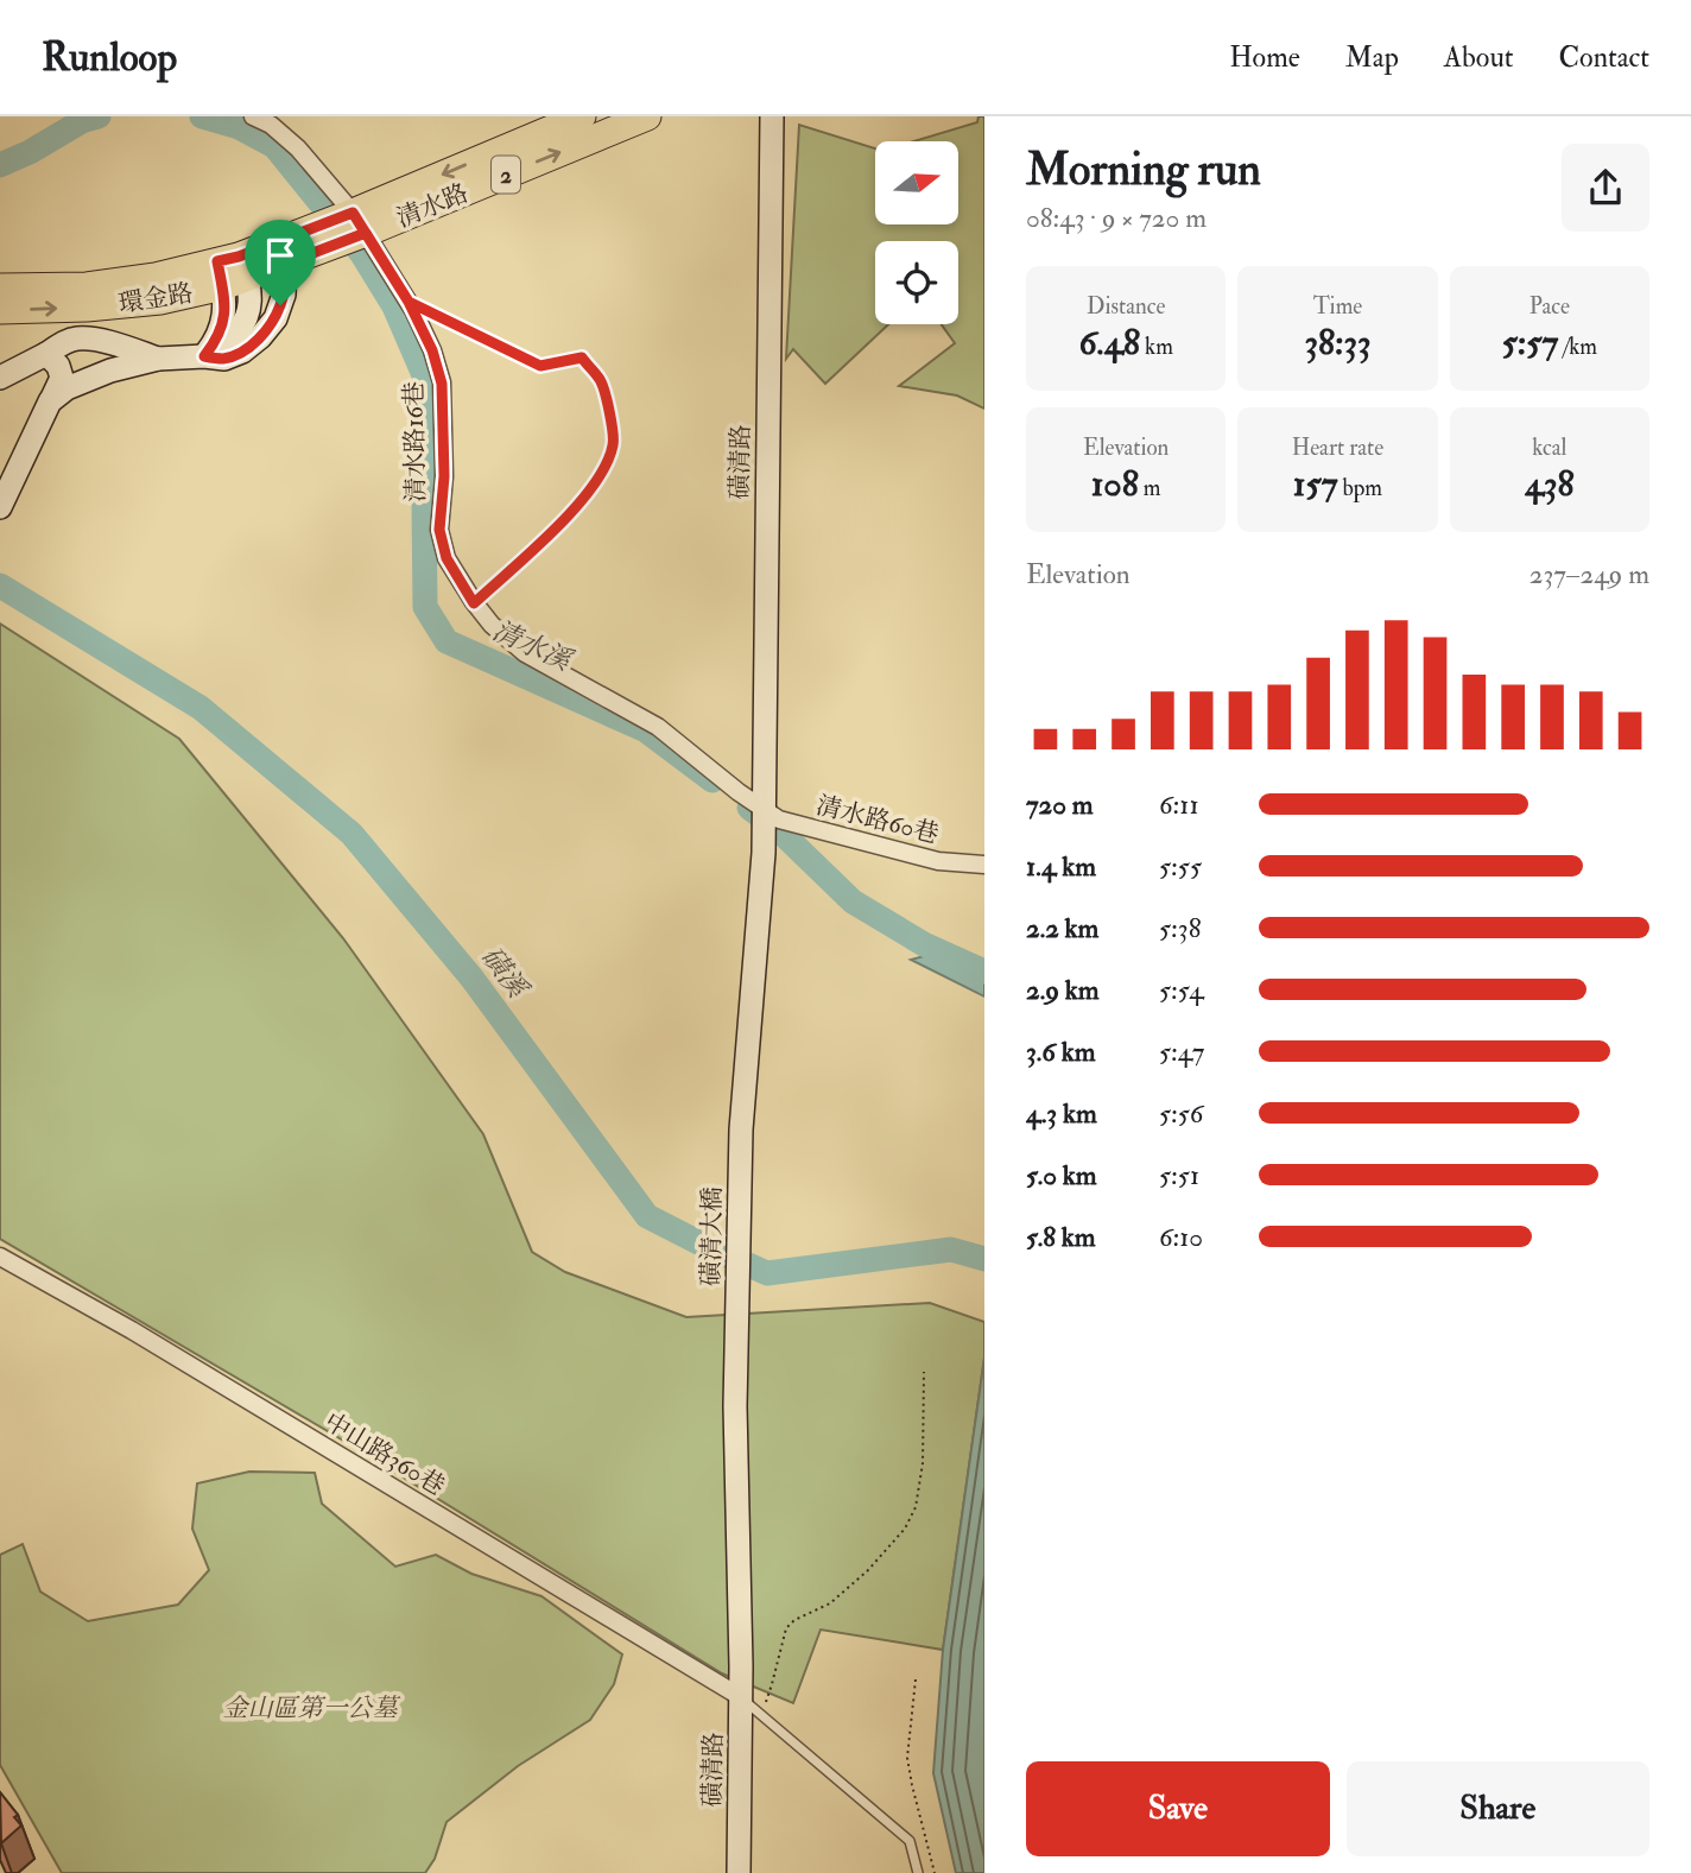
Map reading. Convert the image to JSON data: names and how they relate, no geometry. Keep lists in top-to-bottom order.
{
  "streets": {
    "main road": ["2", "清水路", "環金路"],
    "street": [
      "清水路16巷",
      "磺清路",
      "清水路60巷",
      "磺清大橋",
      "中山路360巷"
    ]
  },
  "crossings": [
    ["2", "環金路"],
    ["清水路", "環金路"],
    ["清水路", "清水路16巷"],
    ["清水路16巷", "磺清路"],
    ["清水路16巷", "清水路60巷"],
    ["清水路16巷", "磺清大橋"],
    ["磺清路", "清水路60巷"],
    ["磺清路", "磺清大橋"],
    ["磺清路", "中山路360巷"],
    ["清水路60巷", "磺清大橋"]
  ],
  "water": ["清水溪", "磺溪"],
  "parks": ["金山區第一公墓"],
  "north": "right",
  "page": {
    "header": "Runloop",
    "nav": [
      "Home",
      "Map",
      "About",
      "Contact"
    ],
    "heading": ["Morning run", "08:43 · 9 × 720 m"],
    "stats": [
      ["Distance", "6.48 km"],
      ["Time", "38:33"],
      ["Pace", "5:57 /km"],
      ["Elevation", "108 m"],
      ["Heart rate", "157 bpm"],
      ["kcal", "438"]
    ],
    "chart": ["Elevation", "237–249 m"],
    "list": [
      {
        "name": "720 m",
        "note": "6:11"
      },
      {
        "name": "1.4 km",
        "note": "5:55"
      },
      {
        "name": "2.2 km",
        "note": "5:38"
      },
      {
        "name": "2.9 km",
        "note": "5:54"
      },
      {
        "name": "3.6 km",
        "note": "5:47"
      },
      {
        "name": "4.3 km",
        "note": "5:56"
      },
      {
        "name": "5.0 km",
        "note": "5:51"
      },
      {
        "name": "5.8 km",
        "note": "6:10"
      }
    ],
    "buttons": ["Save", "Share"]
  }
}
